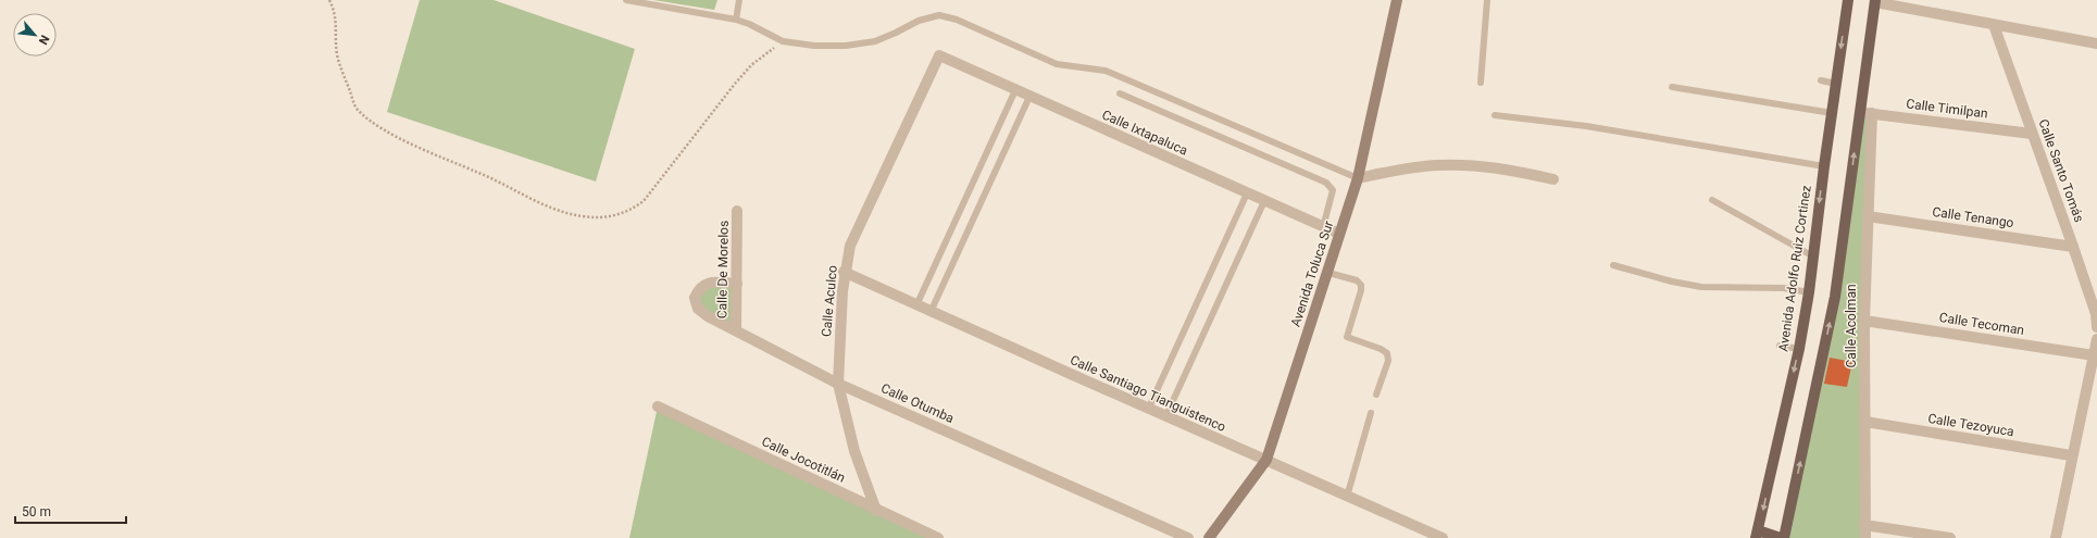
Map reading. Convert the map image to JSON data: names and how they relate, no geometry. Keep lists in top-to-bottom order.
{
  "streets": {
    "main road": ["Avenida Adolfo Ruiz Cortinez"],
    "street": [
      "Calle Timilpan",
      "Calle Ixtapaluca",
      "Calle Santo Tomás",
      "Calle Tenango",
      "Calle De Morelos",
      "Avenida Toluca Sur",
      "Calle Aculco",
      "Calle Tecoman",
      "Calle Acolman",
      "Calle Santiago Tianguistenco",
      "Calle Otumba",
      "Calle Tezoyuca",
      "Calle Jocotitlán"
    ]
  },
  "crossings": [
    ["Calle Timilpan", "Calle Santo Tomás"],
    ["Calle Timilpan", "Calle Acolman"],
    ["Calle Ixtapaluca", "Avenida Toluca Sur"],
    ["Calle Ixtapaluca", "Calle Aculco"],
    ["Calle Santo Tomás", "Calle Tenango"],
    ["Calle Tenango", "Calle Acolman"],
    ["Calle De Morelos", "Calle Otumba"],
    ["Avenida Toluca Sur", "Calle Santiago Tianguistenco"],
    ["Calle Aculco", "Calle Santiago Tianguistenco"],
    ["Calle Aculco", "Calle Otumba"],
    ["Calle Aculco", "Calle Jocotitlán"],
    ["Calle Tecoman", "Calle Acolman"],
    ["Calle Acolman", "Calle Tezoyuca"]
  ],
  "scale_bar": "50 m",
  "north": "bottom right"
}
